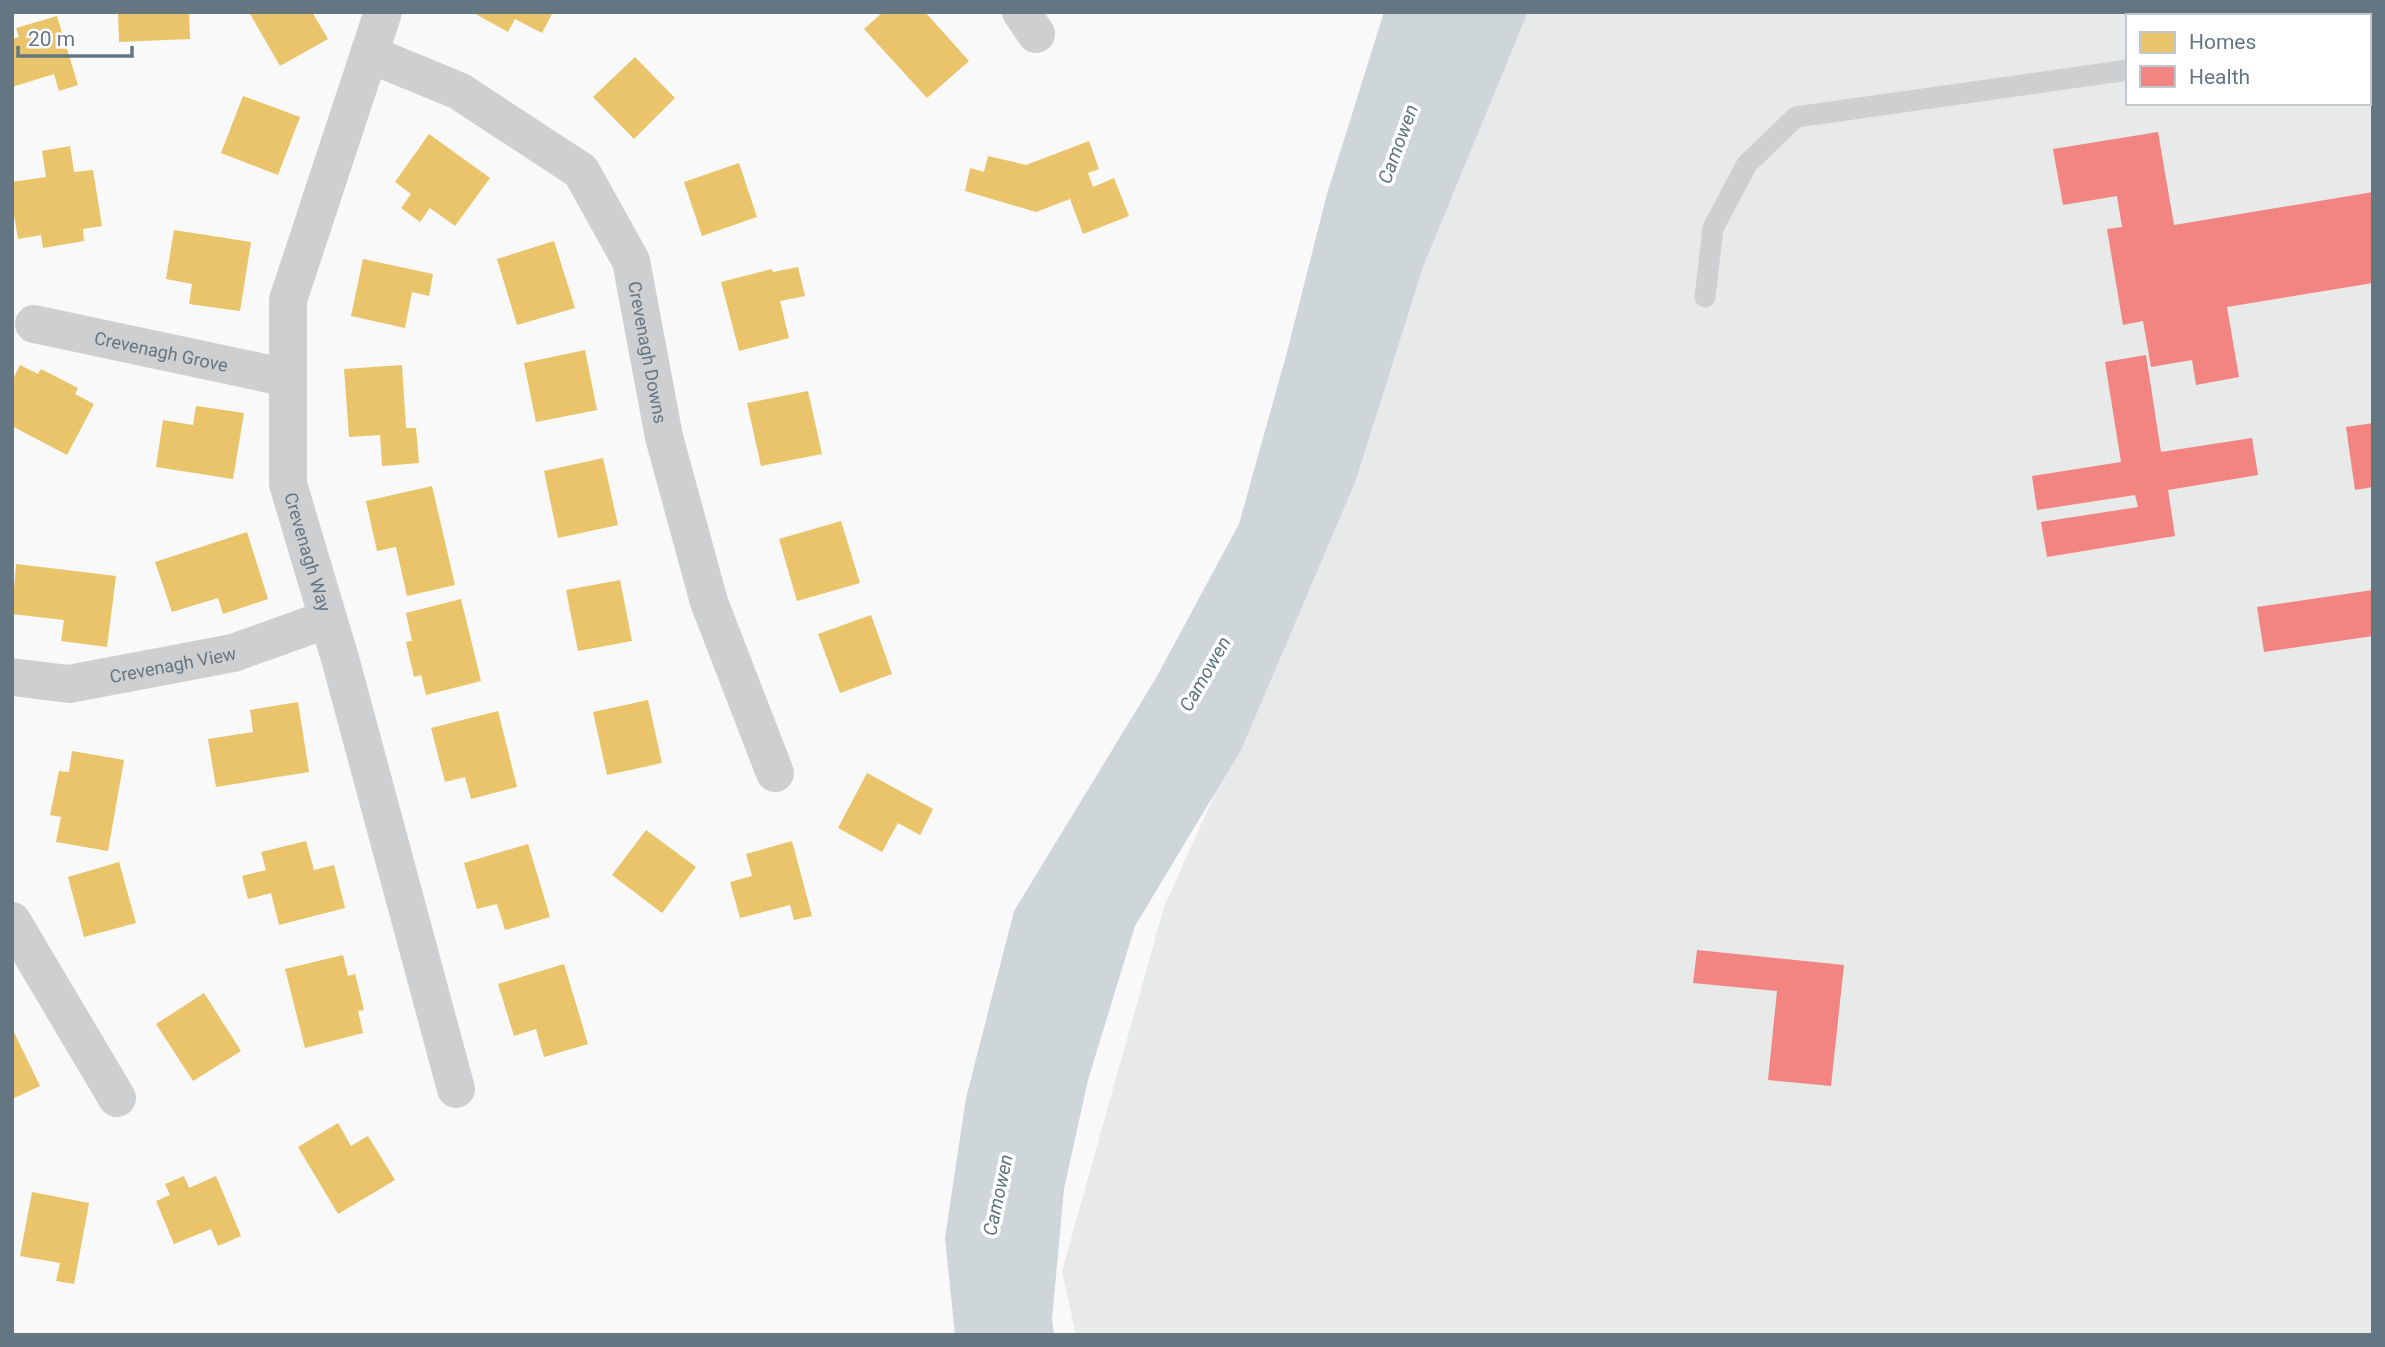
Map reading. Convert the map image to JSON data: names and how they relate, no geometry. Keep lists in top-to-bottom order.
{
  "streets": {
    "street": [
      "Crevenagh Grove",
      "Crevenagh Downs",
      "Crevenagh Way",
      "Crevenagh View"
    ]
  },
  "crossings": [
    ["Crevenagh Grove", "Crevenagh Way"],
    ["Crevenagh Downs", "Crevenagh Way"],
    ["Crevenagh Way", "Crevenagh View"]
  ],
  "water": ["Camowen"],
  "legend": ["Homes", "Health"],
  "scale_bar": "20 m"
}
